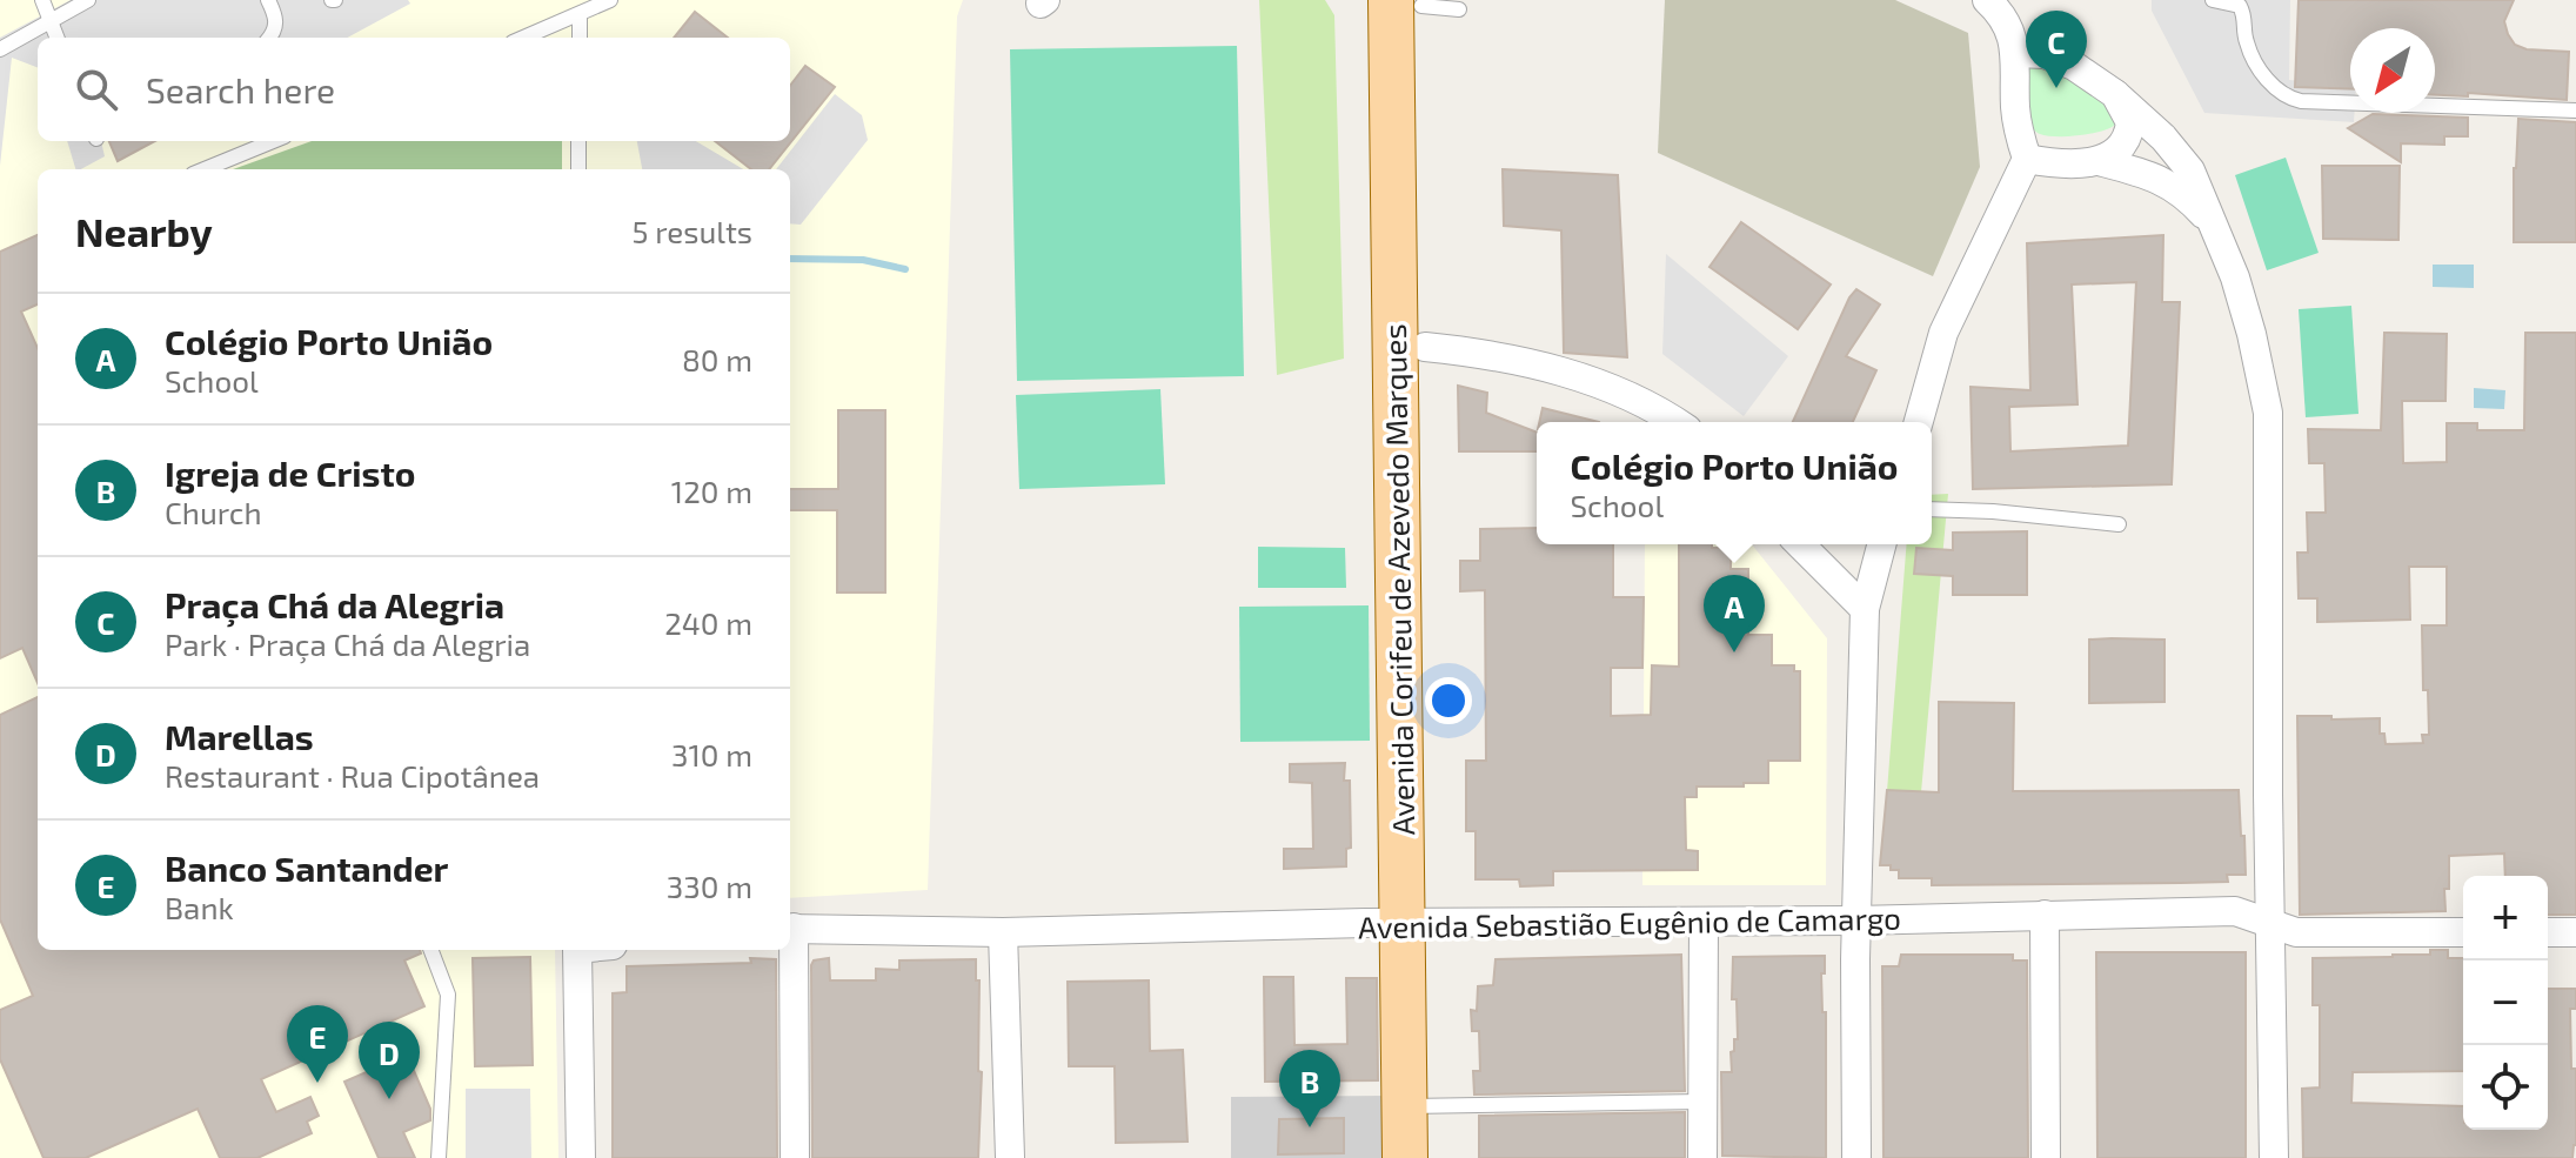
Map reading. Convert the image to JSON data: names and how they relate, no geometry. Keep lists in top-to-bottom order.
{
  "streets": {
    "main road": ["Avenida Corifeu de Azevedo Marques"],
    "street": ["Avenida Sebastião Eugênio de Camargo"]
  },
  "crossings": [
    ["Avenida Corifeu de Azevedo Marques", "Avenida Sebastião Eugênio de Camargo"]
  ],
  "north": "bottom left",
  "page": {
    "pins": [
      "C",
      "A",
      "E",
      "D",
      "B"
    ],
    "search": "Search here",
    "heading": ["Nearby", "5 results"],
    "list": [
      {
        "mark": "A",
        "name": "Colégio Porto União",
        "note": "School",
        "value": "80 m"
      },
      {
        "mark": "B",
        "name": "Igreja de Cristo",
        "note": "Church",
        "value": "120 m"
      },
      {
        "mark": "C",
        "name": "Praça Chá da Alegria",
        "note": "Park · Praça Chá da Alegria",
        "value": "240 m"
      },
      {
        "mark": "D",
        "name": "Marellas",
        "note": "Restaurant · Rua Cipotânea",
        "value": "310 m"
      },
      {
        "mark": "E",
        "name": "Banco Santander",
        "note": "Bank",
        "value": "330 m"
      }
    ],
    "popup": ["Colégio Porto União", "School"],
    "map_buttons": ["+", "−"]
  }
}
